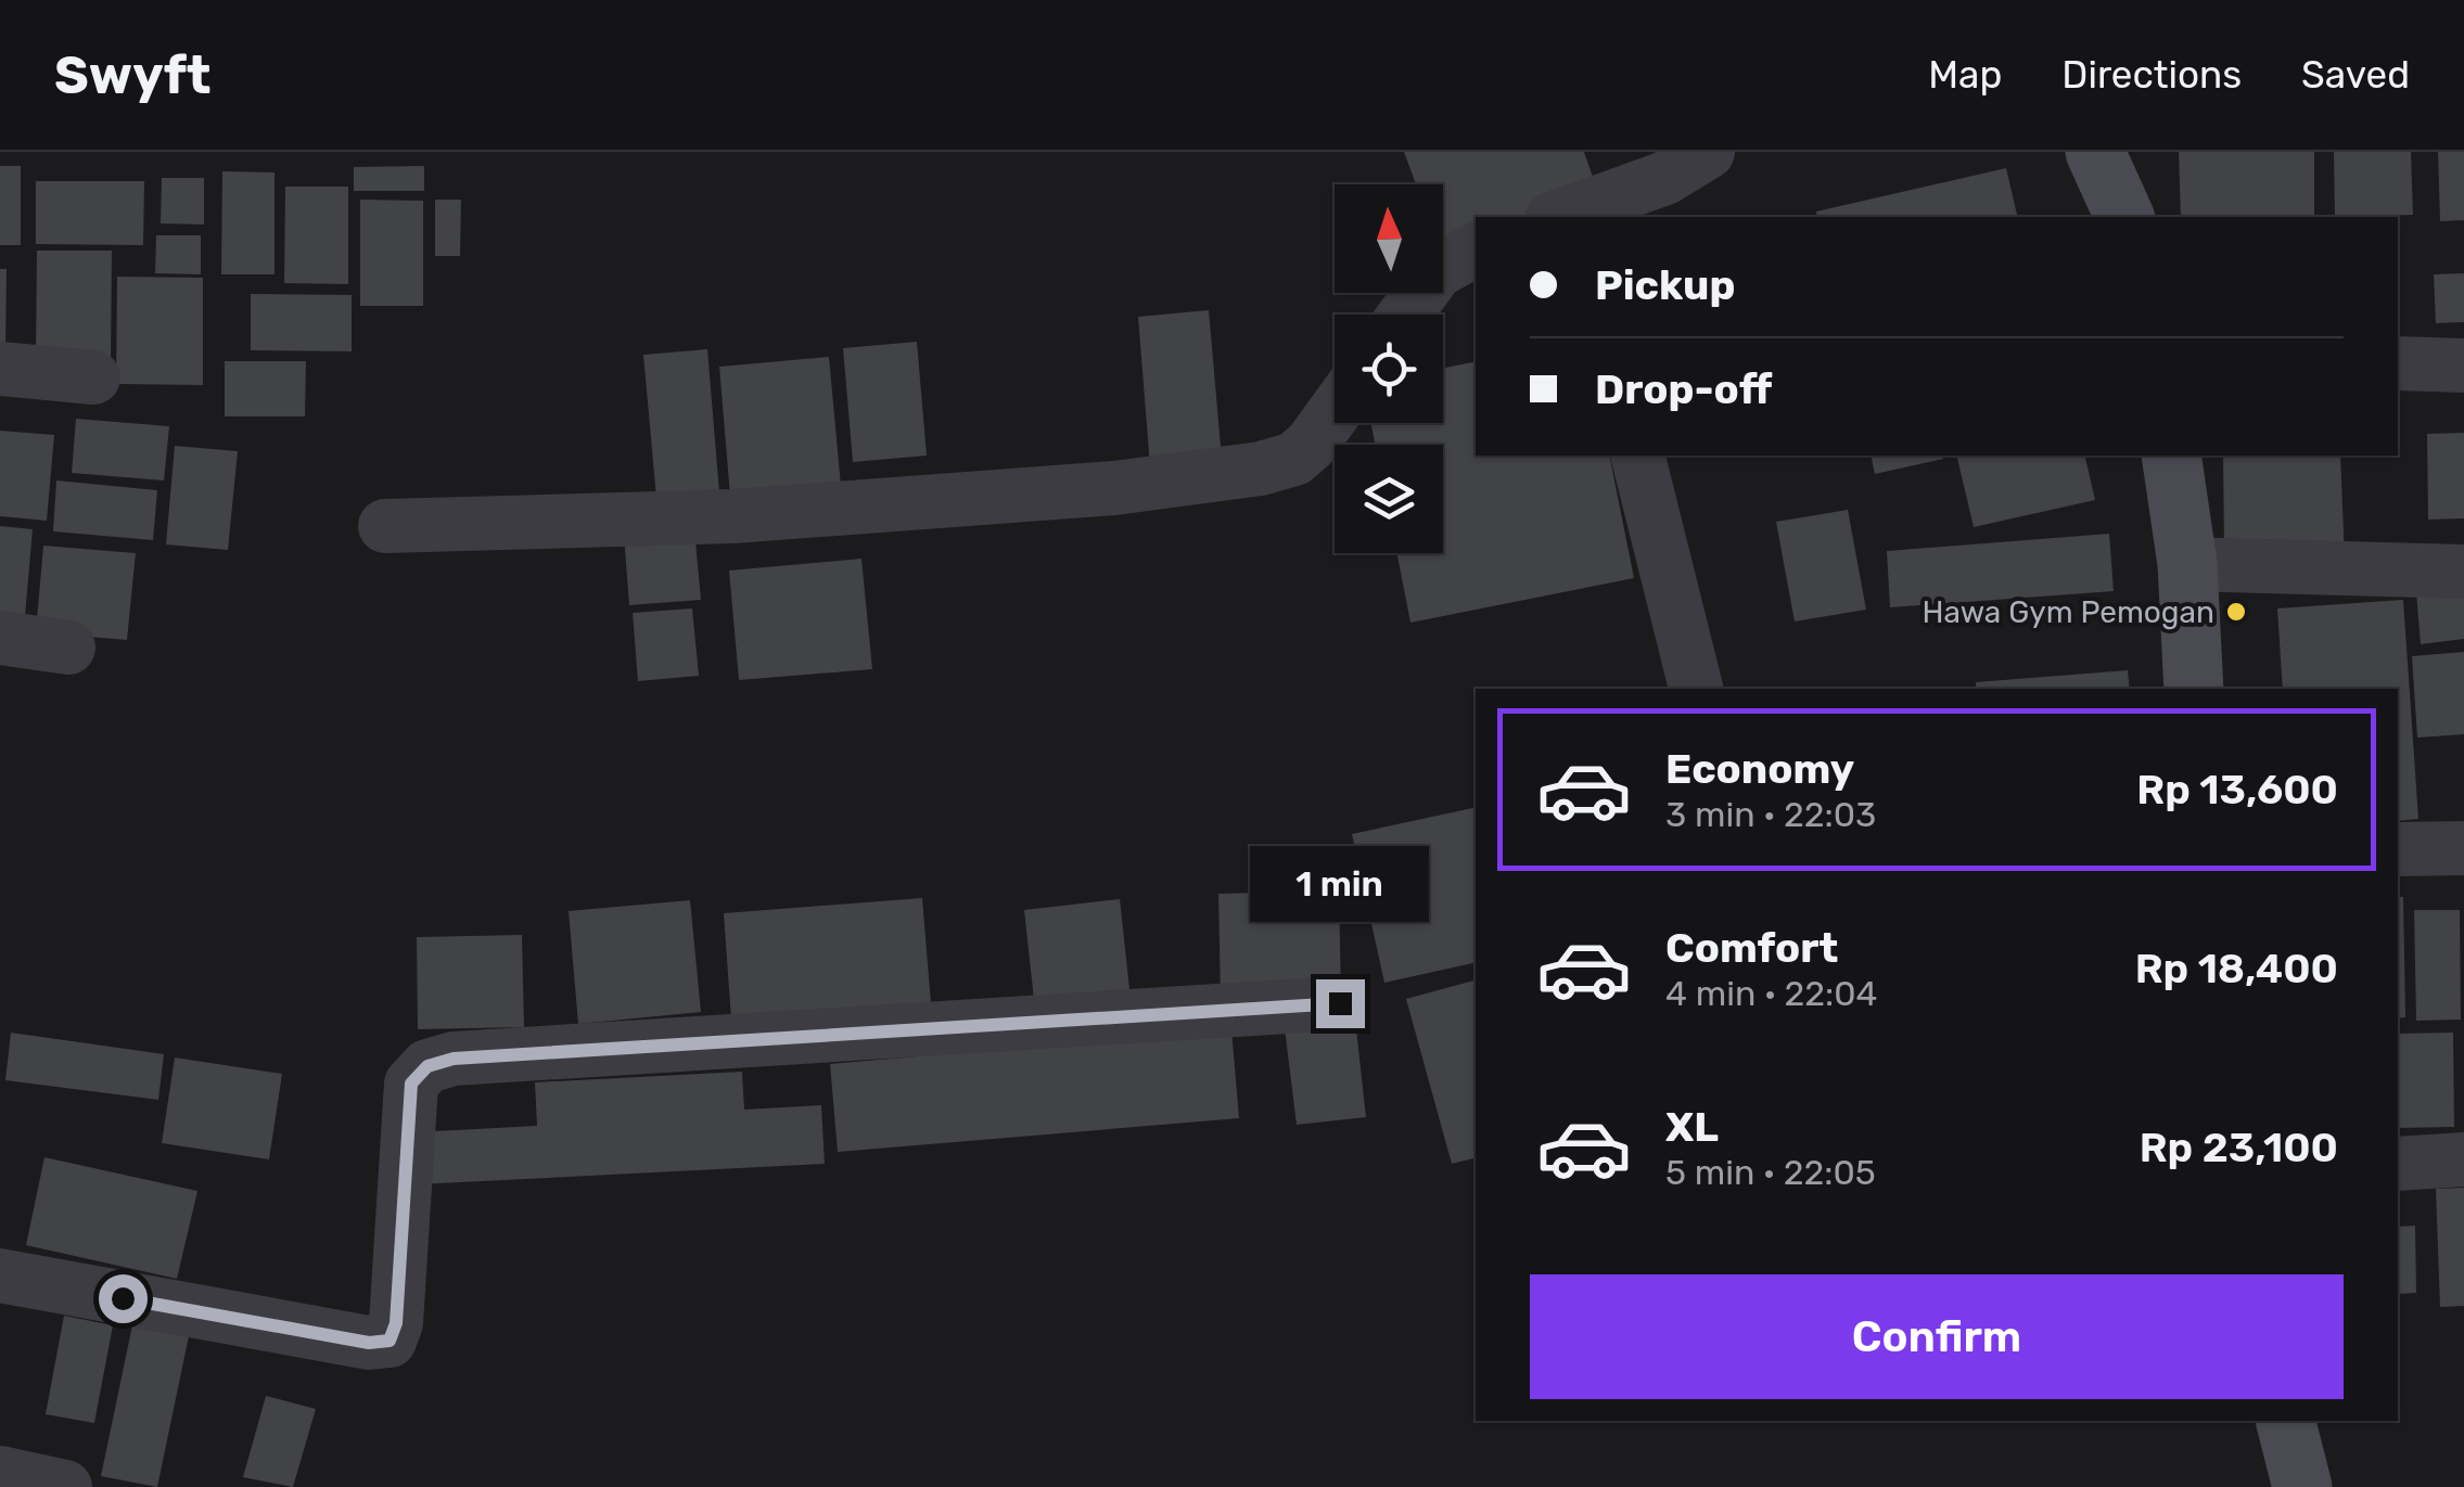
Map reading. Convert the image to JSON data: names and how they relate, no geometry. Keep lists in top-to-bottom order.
{
  "places": ["Hawa Gym Pemogan"],
  "north": "top",
  "page": {
    "header": "Swyft",
    "nav": ["Map", "Directions", "Saved"],
    "banner": ["Pickup", "Drop-off"],
    "list": [
      {
        "name": "Economy",
        "note": "3 min · 22:03",
        "value": "Rp 13,600"
      },
      {
        "name": "Comfort",
        "note": "4 min · 22:04",
        "value": "Rp 18,400"
      },
      {
        "name": "XL",
        "note": "5 min · 22:05",
        "value": "Rp 23,100"
      }
    ],
    "bubble": "1 min",
    "buttons": "Confirm"
  }
}
